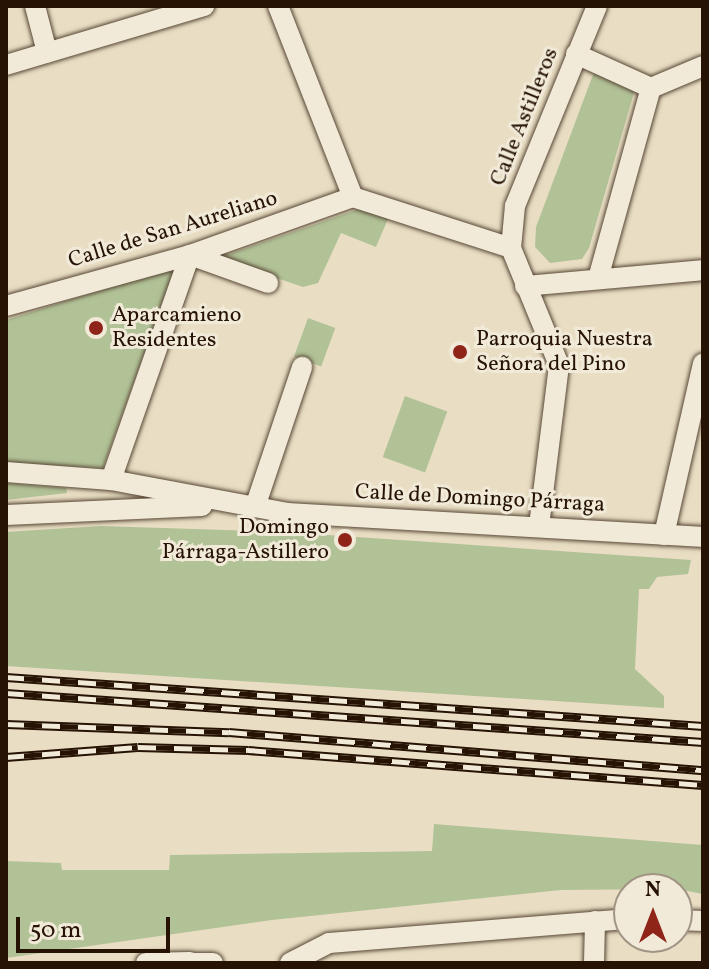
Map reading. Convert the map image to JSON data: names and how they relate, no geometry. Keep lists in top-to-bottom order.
{
  "streets": {
    "street": ["Calle Astilleros", "Calle de San Aureliano", "Calle de Domingo Párraga"]
  },
  "crossings": [
    ["Calle Astilleros", "Calle de Domingo Párraga"]
  ],
  "places": ["Aparcamieno Residentes", "Parroquia Nuestra Señora del Pino", "Domingo Párraga-Astillero"],
  "scale_bar": "50 m",
  "north": "top"
}
